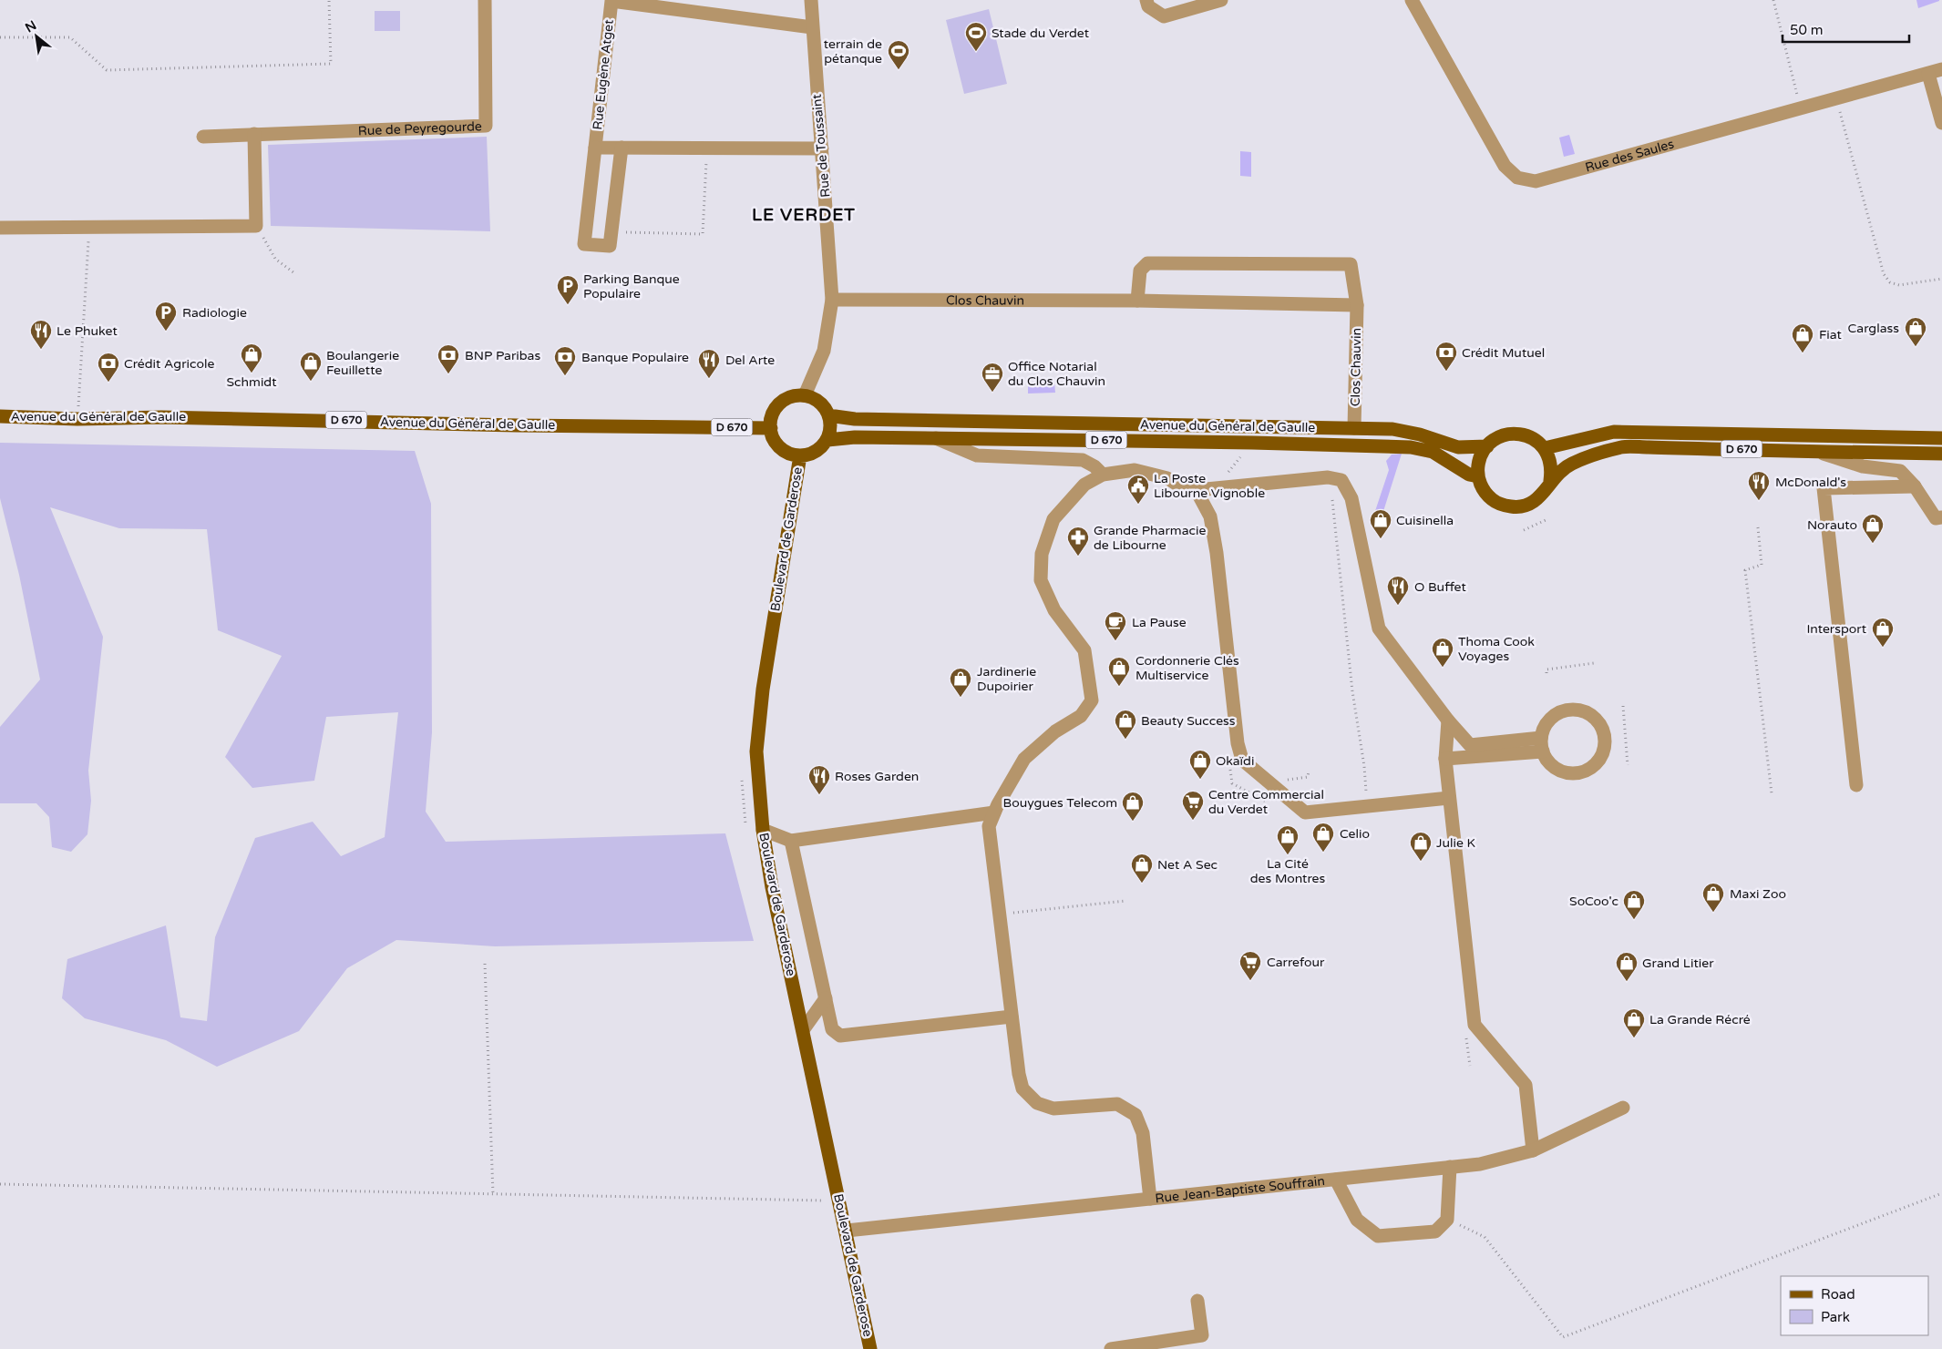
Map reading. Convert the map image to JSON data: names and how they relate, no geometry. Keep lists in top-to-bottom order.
{
  "streets": {
    "main road": ["Avenue du Général de Gaulle", "D 670", "Boulevard de Garderose"],
    "street": [
      "Rue Eugène Atget",
      "Rue de Peyregourde",
      "Rue de Toussaint",
      "Rue des Saules",
      "Clos Chauvin",
      "Rue Jean-Baptiste Souffrain"
    ]
  },
  "crossings": [
    ["Rue Eugène Atget", "Rue de Toussaint"],
    ["Rue de Toussaint", "Clos Chauvin"],
    ["Rue de Toussaint", "Avenue du Général de Gaulle"],
    ["Rue de Toussaint", "Boulevard de Garderose"],
    ["Clos Chauvin", "Avenue du Général de Gaulle"],
    ["Avenue du Général de Gaulle", "D 670"],
    ["Avenue du Général de Gaulle", "Boulevard de Garderose"],
    ["Boulevard de Garderose", "Rue Jean-Baptiste Souffrain"]
  ],
  "districts": ["LE VERDET"],
  "places": {
    "sports": ["Stade du Verdet", "terrain de pétanque"],
    "parking": ["Parking Banque Populaire", "Radiologie"],
    "shop": [
      "Carglass",
      "Fiat",
      "Schmidt",
      "Boulangerie Feuillette",
      "Cuisinella",
      "Norauto",
      "Intersport",
      "Thoma Cook Voyages",
      "Cordonnerie Clés Multiservice",
      "Jardinerie Dupoirier",
      "Beauty Success",
      "Okaïdi",
      "Bouygues Telecom",
      "Celio",
      "La Cité des Montres",
      "Julie K",
      "Net A Sec",
      "Maxi Zoo",
      "SoCoo'c",
      "Grand Litier",
      "La Grande Récré"
    ],
    "restaurant": [
      "Le Phuket",
      "Del Arte",
      "McDonald's",
      "O Buffet",
      "Roses Garden"
    ],
    "bank": [
      "Crédit Mutuel",
      "BNP Paribas",
      "Banque Populaire",
      "Crédit Agricole"
    ],
    "office": ["Office Notarial du Clos Chauvin"],
    "public building": ["La Poste Libourne Vignoble"],
    "pharmacy": ["Grande Pharmacie de Libourne"],
    "cafe": ["La Pause"],
    "supermarket": ["Centre Commercial du Verdet", "Carrefour"]
  },
  "legend": ["Road", "Park"],
  "scale_bar": "50 m",
  "north": "top left"
}
